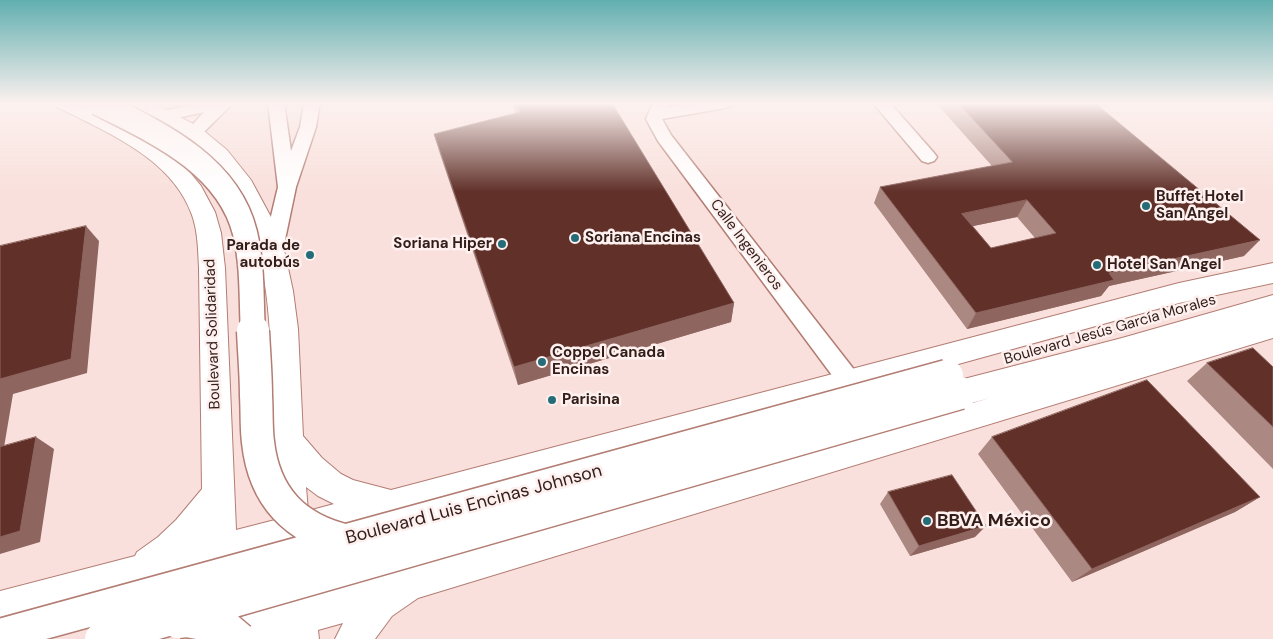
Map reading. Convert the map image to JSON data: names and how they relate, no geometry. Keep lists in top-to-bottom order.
{
  "streets": {
    "main road": ["Boulevard Jesús García Morales", "Boulevard Solidaridad", "Boulevard Luis Encinas Johnson"],
    "street": ["Calle Ingenieros"]
  },
  "crossings": [
    ["Boulevard Jesús García Morales", "Boulevard Luis Encinas Johnson"]
  ],
  "places": [
    "Buffet Hotel San Angel",
    "Soriana Encinas",
    "Soriana Hiper",
    "Parada de autobús",
    "Hotel San Angel",
    "Coppel Canada Encinas",
    "Parisina",
    "BBVA México"
  ]
}
